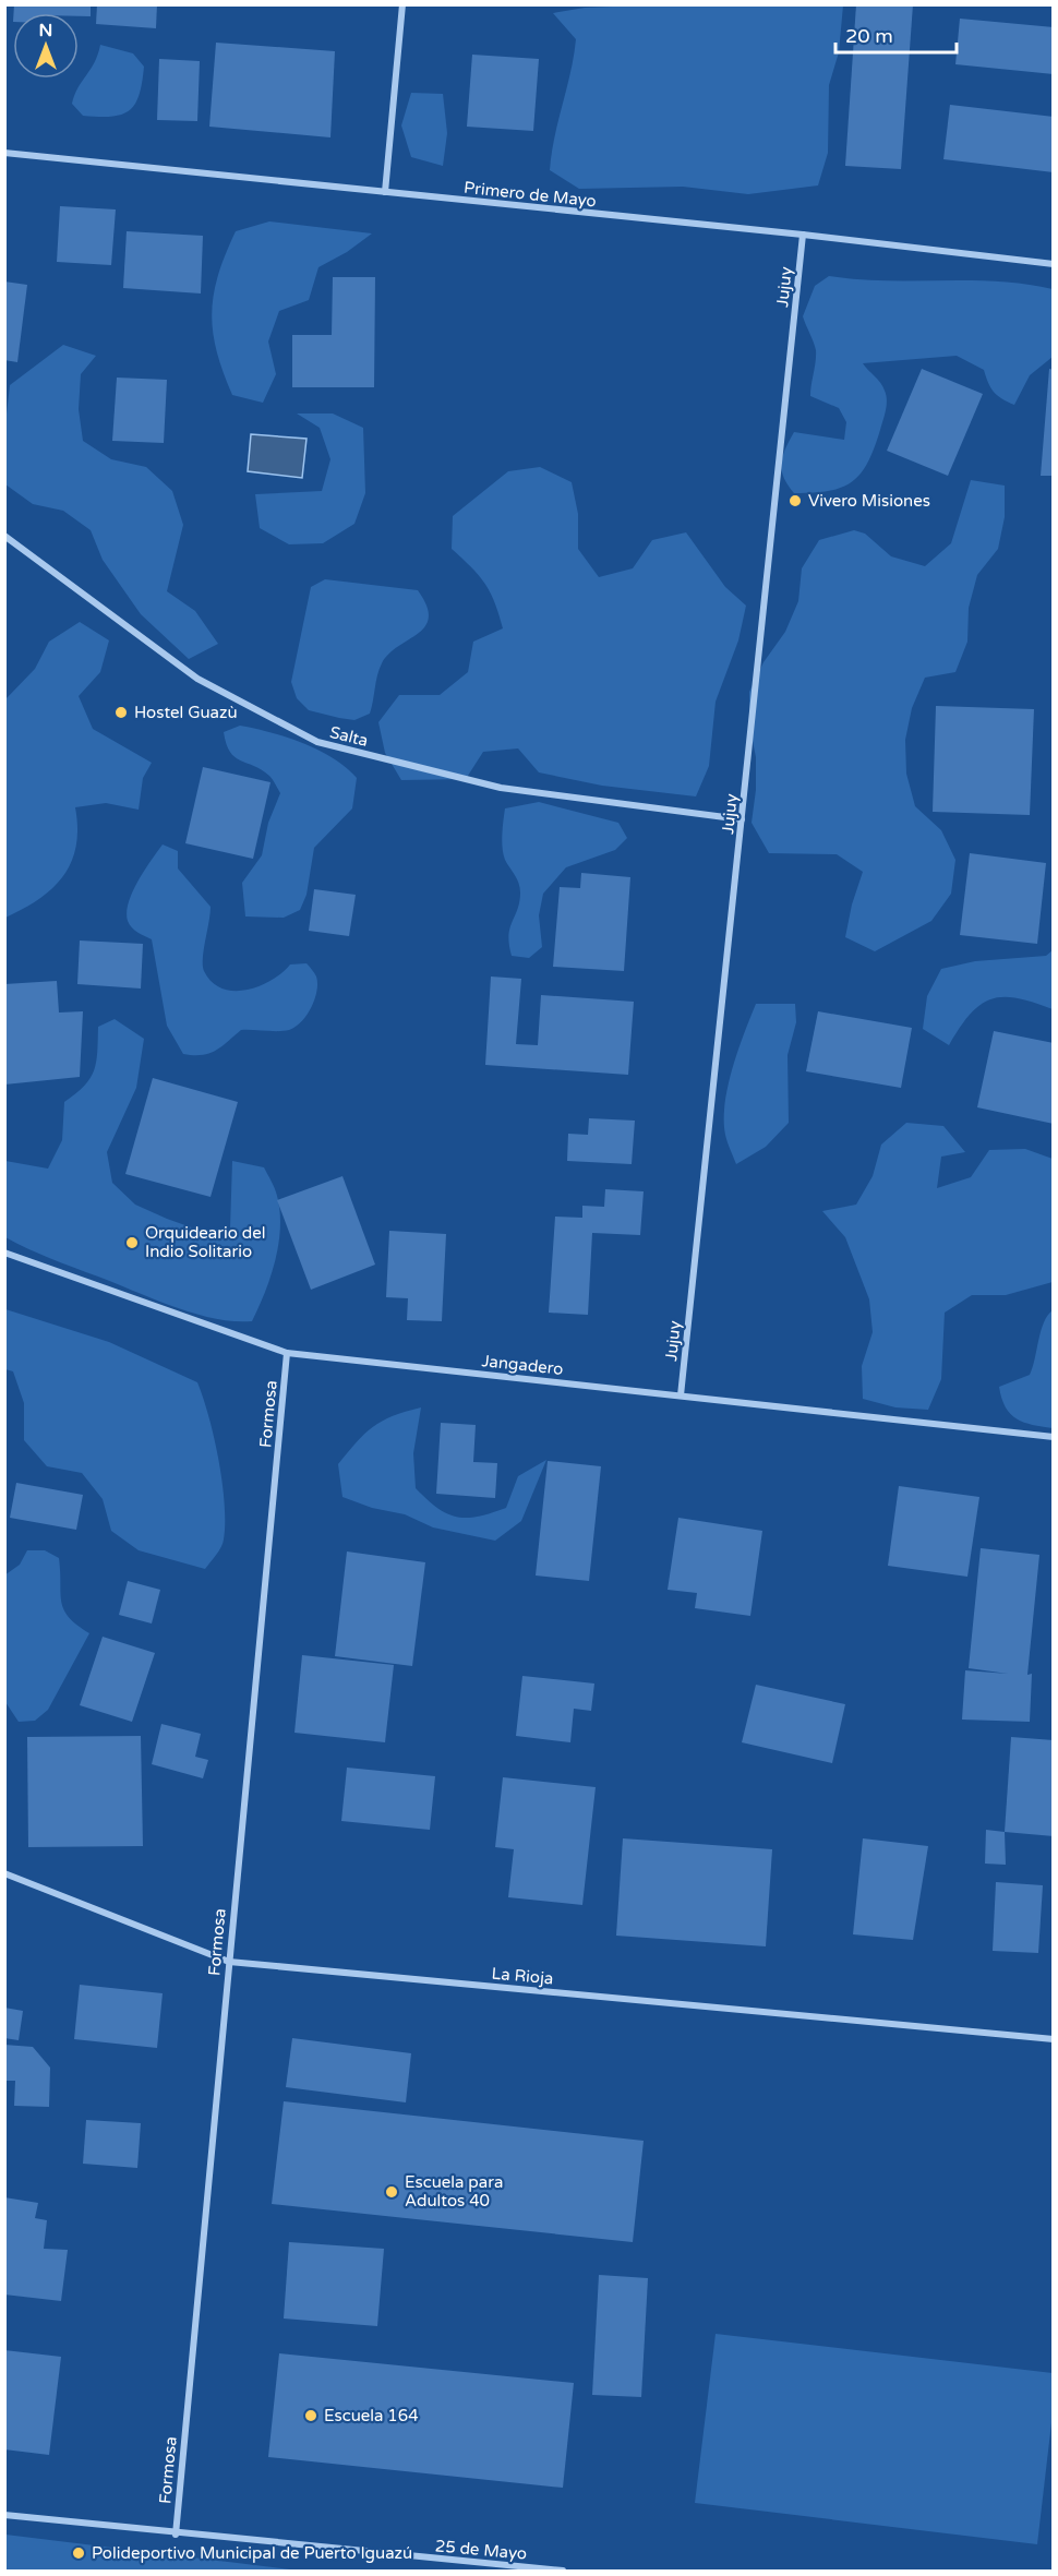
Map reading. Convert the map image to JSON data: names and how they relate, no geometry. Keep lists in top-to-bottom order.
{
  "streets": {
    "street": [
      "Primero de Mayo",
      "Jujuy",
      "Salta",
      "Jangadero",
      "Formosa",
      "La Rioja",
      "25 de Mayo"
    ]
  },
  "crossings": [
    ["Primero de Mayo", "Jujuy"],
    ["Jujuy", "Salta"],
    ["Jujuy", "Jangadero"],
    ["Jangadero", "Formosa"],
    ["Formosa", "La Rioja"],
    ["Formosa", "25 de Mayo"]
  ],
  "places": [
    "Vivero Misiones",
    "Hostel Guazù",
    "Orquideario del Indio Solitario",
    "Escuela para Adultos 40",
    "Escuela 164",
    "Polideportivo Municipal de Puerto Iguazú"
  ],
  "scale_bar": "20 m",
  "north": "top"
}
